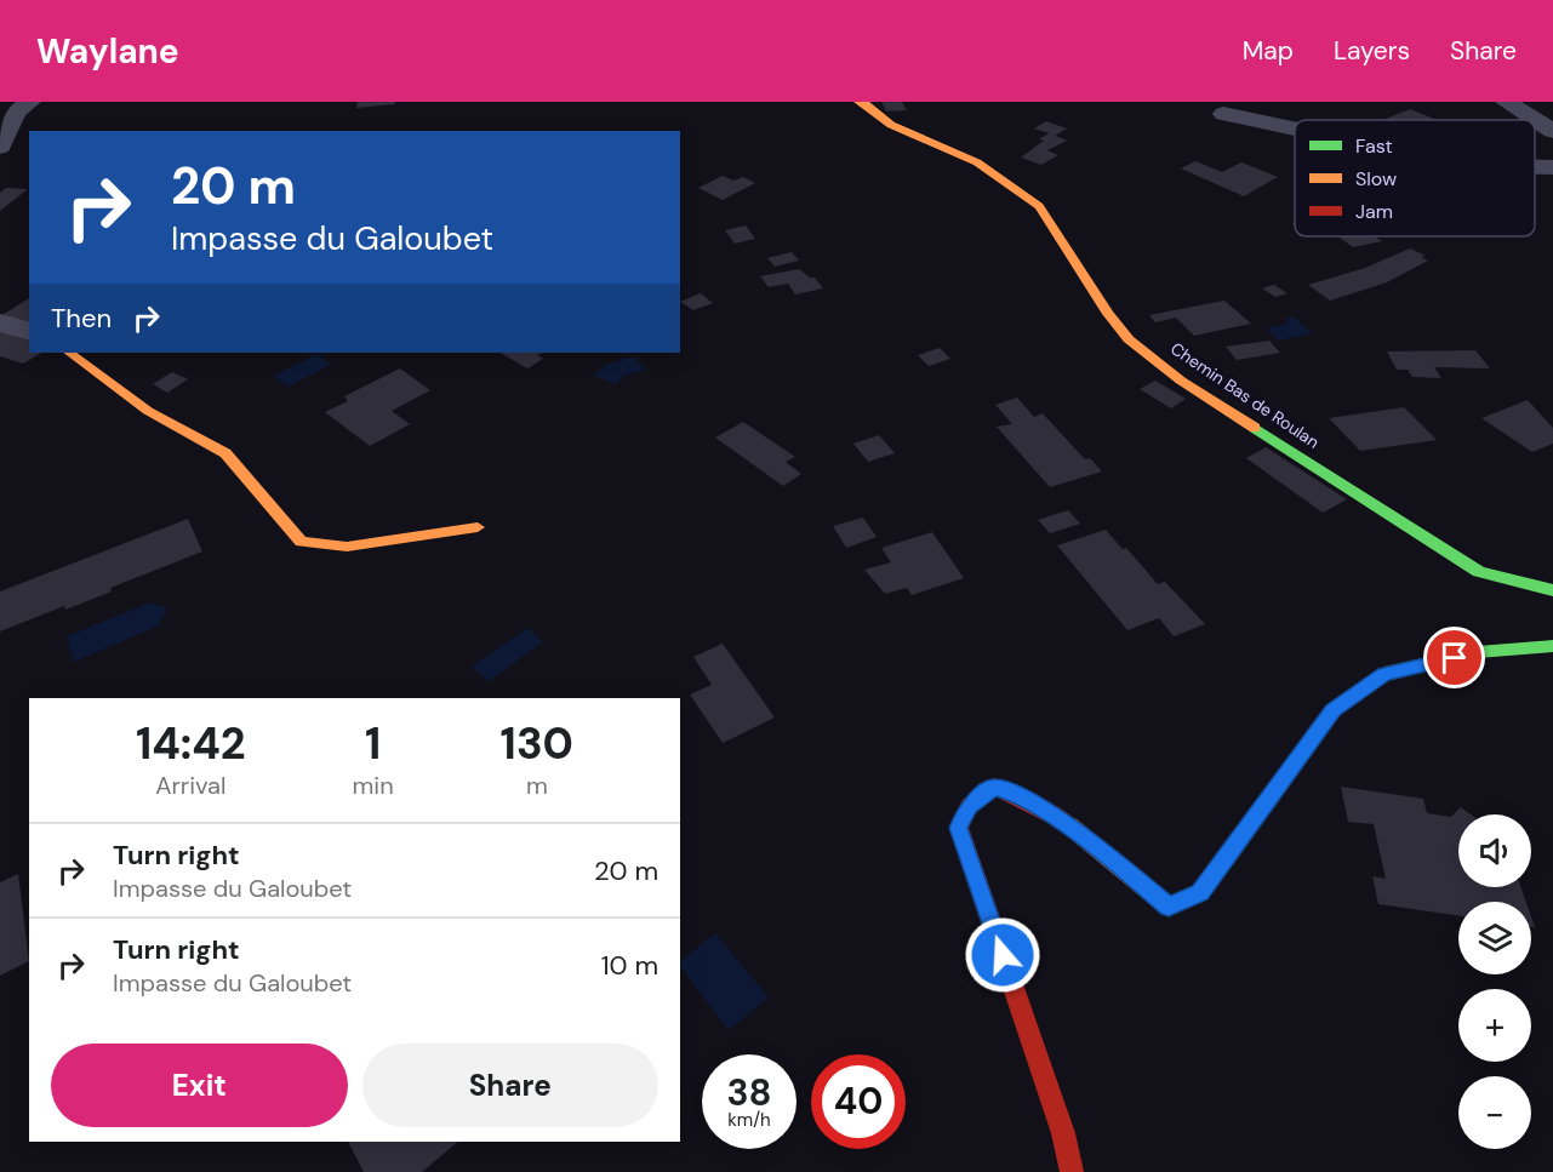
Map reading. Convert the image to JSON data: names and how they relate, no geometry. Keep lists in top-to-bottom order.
{
  "streets": {
    "street": ["Chemin Bas de Roulan"]
  },
  "legend": ["Fast", "Slow", "Jam"],
  "page": {
    "header": "Waylane",
    "nav": ["Map", "Layers", "Share"],
    "turn": ["20 m", "Impasse du Galoubet"],
    "then": "Then",
    "eta": [
      "14:42",
      "Arrival",
      "1",
      "min",
      "130",
      "m"
    ],
    "map_buttons": ["+", "−"],
    "list": [
      {
        "name": "Turn right",
        "note": "Impasse du Galoubet",
        "value": "20 m"
      },
      {
        "name": "Turn right",
        "note": "Impasse du Galoubet",
        "value": "10 m"
      }
    ],
    "buttons": ["Exit", "Share"],
    "speed": "38 km/h",
    "limit": "40"
  }
}
